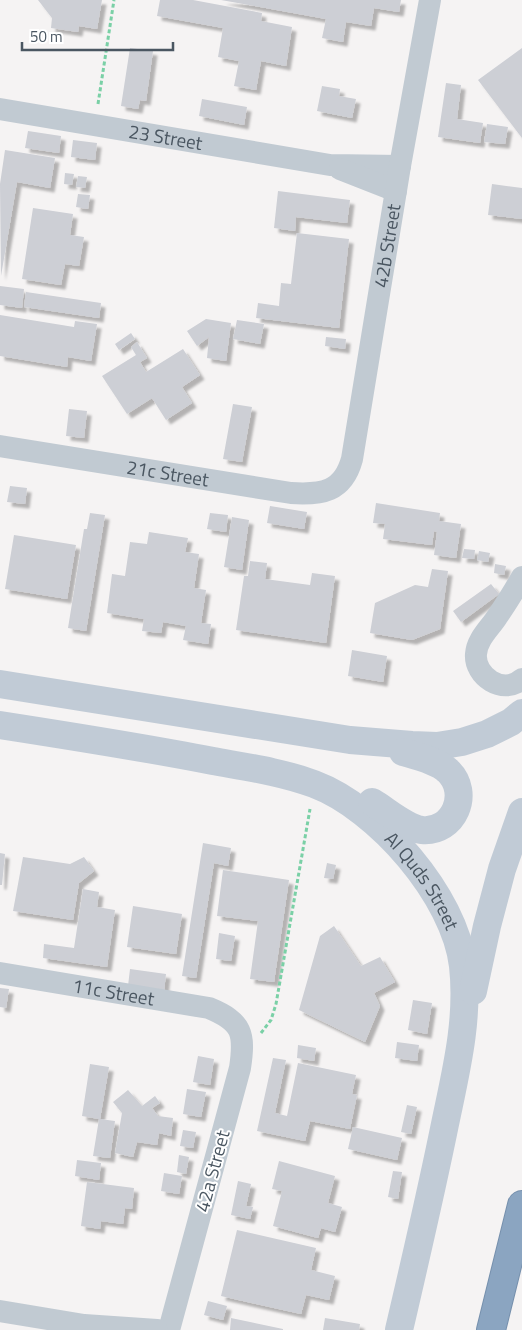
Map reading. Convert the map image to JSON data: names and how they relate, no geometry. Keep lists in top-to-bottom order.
{
  "streets": {
    "main road": ["Al Quds Street"],
    "street": [
      "23 Street",
      "42b Street",
      "21c Street",
      "11c Street",
      "42a Street"
    ]
  },
  "crossings": [
    ["23 Street", "42b Street"],
    ["42b Street", "21c Street"],
    ["11c Street", "42a Street"]
  ],
  "scale_bar": "50 m"
}
